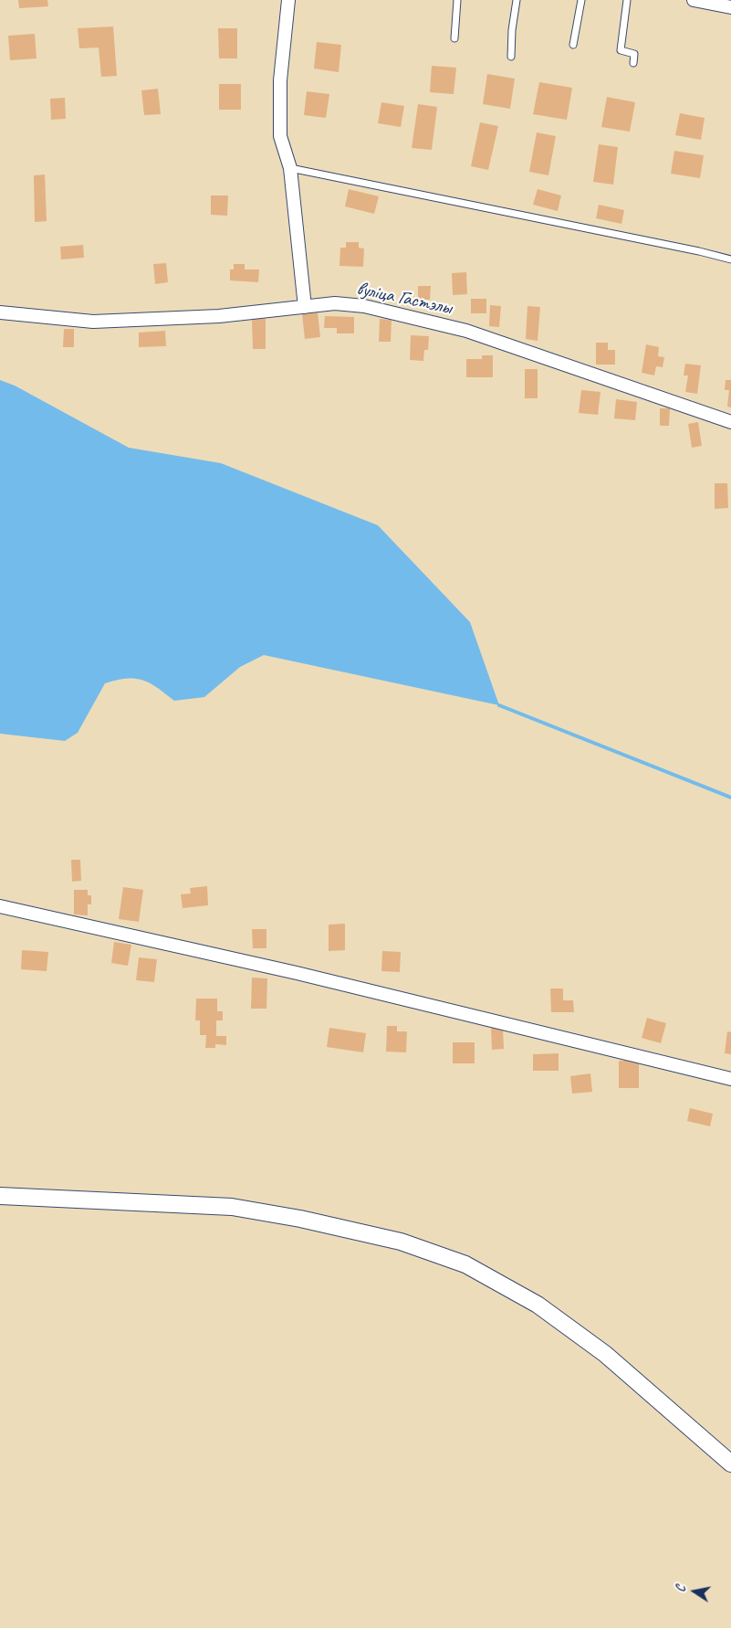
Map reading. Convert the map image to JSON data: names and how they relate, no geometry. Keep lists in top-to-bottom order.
{
  "streets": {
    "street": ["вуліца Гастэлы"]
  },
  "north": "left"
}
